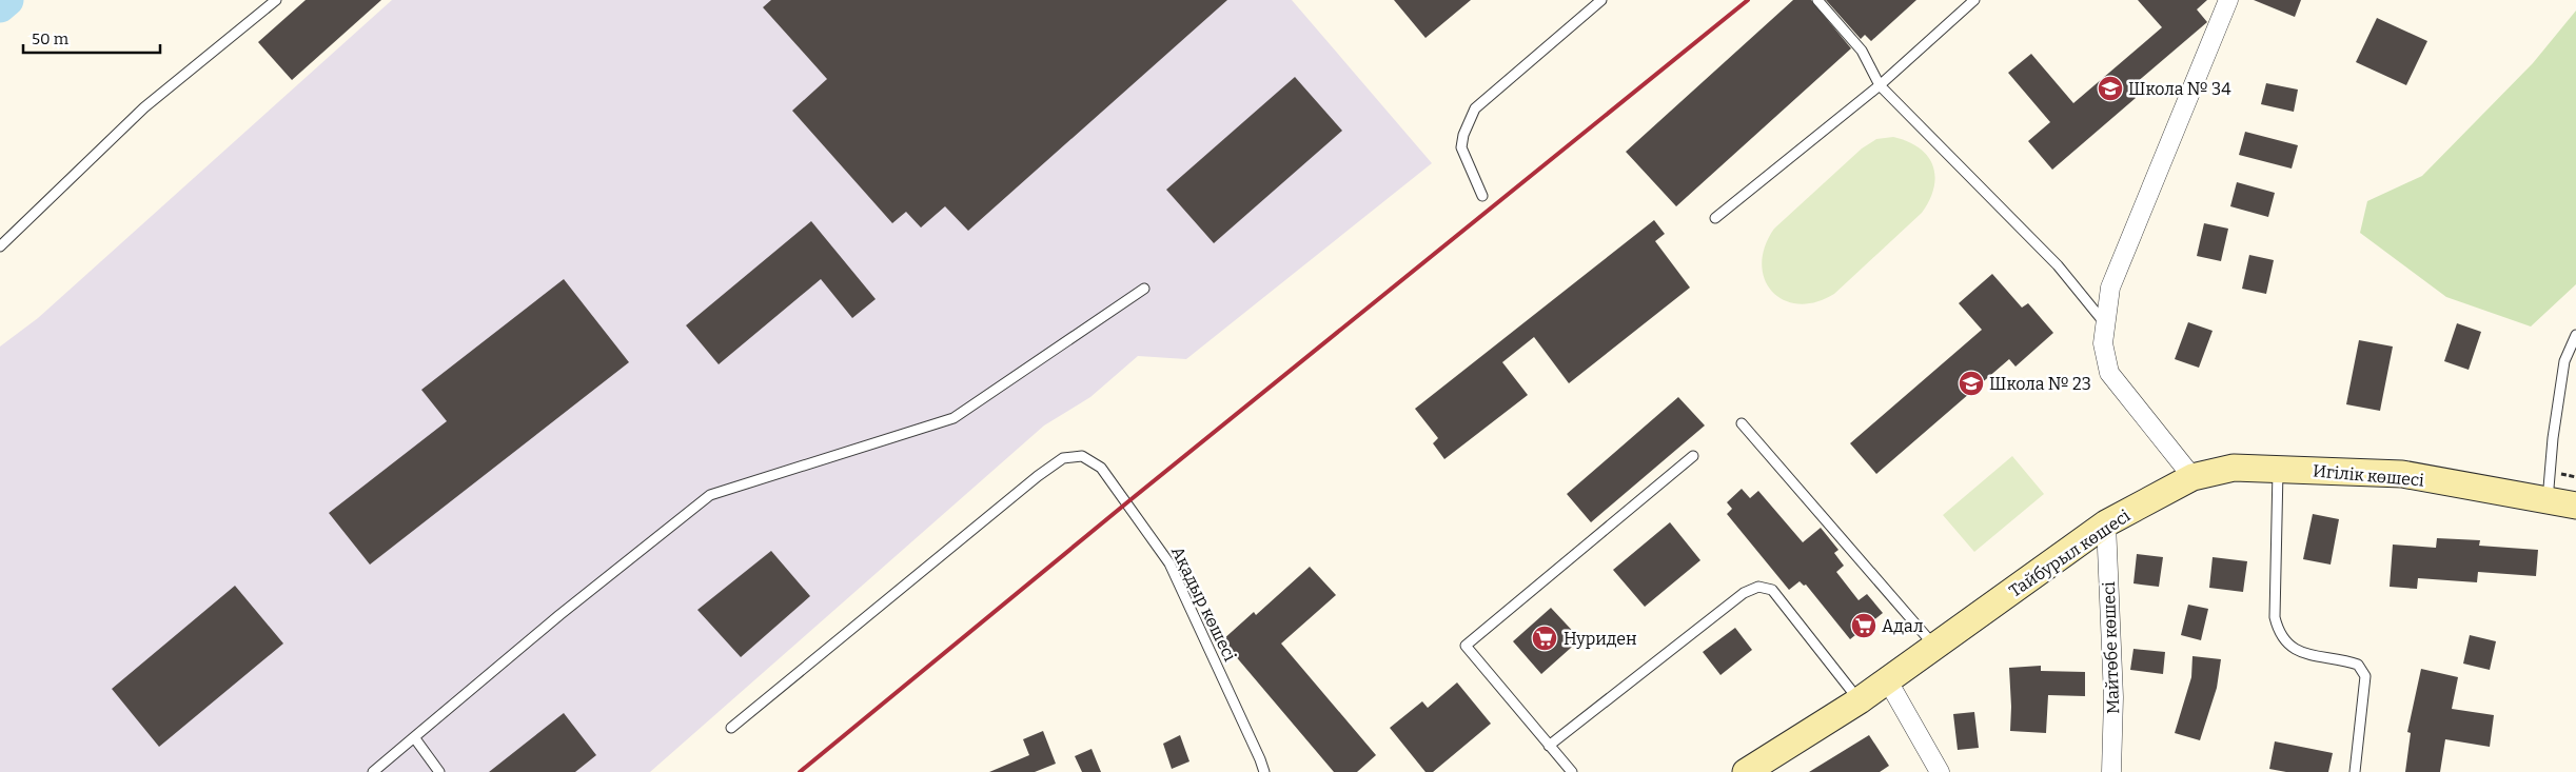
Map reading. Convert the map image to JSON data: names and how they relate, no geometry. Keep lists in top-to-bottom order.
{
  "streets": {
    "main road": ["Игілік көшесі", "Тайбурыл көшесі"],
    "street": ["Майтөбе көшесі"],
    "lane": ["Ақадыр көшесі"]
  },
  "crossings": [
    ["Игілік көшесі", "Тайбурыл көшесі"],
    ["Тайбурыл көшесі", "Майтөбе көшесі"]
  ],
  "places": {
    "school or university": ["Школа № 34", "Школа № 23"],
    "supermarket": ["Адал", "Нуриден"]
  },
  "scale_bar": "50 m"
}
